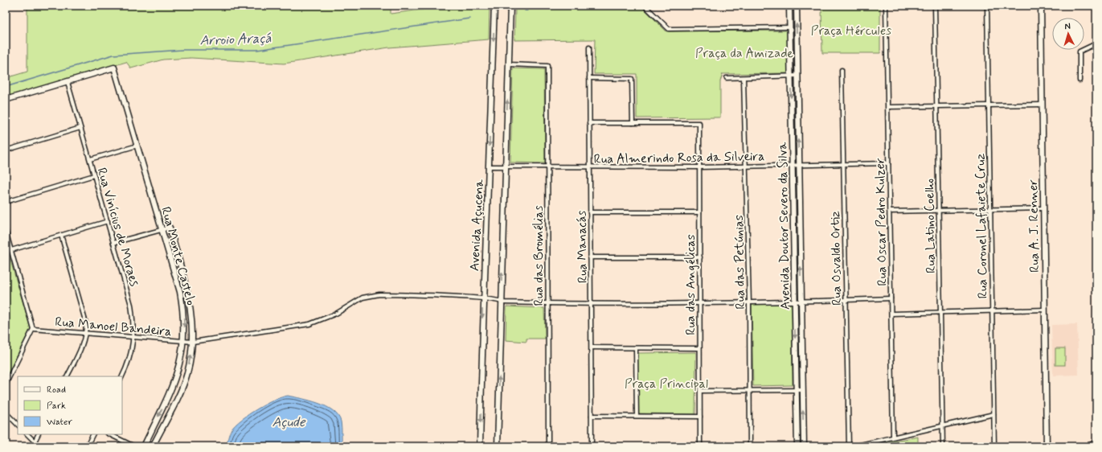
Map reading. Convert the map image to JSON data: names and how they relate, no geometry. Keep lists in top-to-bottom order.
{
  "streets": {
    "main road": [
      "Avenida Açucena",
      "Avenida Doutor Severo da Silva",
      "Rua A. J. Renner",
      "Rua Monte Castelo"
    ],
    "street": [
      "Rua Almerindo Rosa da Silveira",
      "Rua Oscar Pedro Kulzer",
      "Rua Latino Coelho",
      "Rua Coronel Lafaiete Cruz",
      "Rua Vinícius de Moraes",
      "Rua Manacás",
      "Rua das Bromélias",
      "Rua Osvaldo Ortiz",
      "Rua das Petúnias",
      "Rua das Angélicas",
      "Rua Manoel Bandeira"
    ]
  },
  "crossings": [
    ["Rua Almerindo Rosa da Silveira", "Rua Oscar Pedro Kulzer"],
    ["Rua Almerindo Rosa da Silveira", "Avenida Açucena"],
    ["Rua Almerindo Rosa da Silveira", "Avenida Doutor Severo da Silva"],
    ["Rua Almerindo Rosa da Silveira", "Rua Manacás"],
    ["Rua Almerindo Rosa da Silveira", "Rua das Bromélias"],
    ["Rua Almerindo Rosa da Silveira", "Rua Osvaldo Ortiz"],
    ["Rua Almerindo Rosa da Silveira", "Rua das Petúnias"],
    ["Rua Almerindo Rosa da Silveira", "Rua das Angélicas"],
    ["Rua Oscar Pedro Kulzer", "Rua Manoel Bandeira"],
    ["Avenida Açucena", "Rua das Bromélias"],
    ["Avenida Açucena", "Rua Manoel Bandeira"],
    ["Avenida Doutor Severo da Silva", "Rua Manoel Bandeira"],
    ["Rua Vinícius de Moraes", "Rua Monte Castelo"],
    ["Rua Vinícius de Moraes", "Rua Manoel Bandeira"],
    ["Rua Manacás", "Rua Manoel Bandeira"],
    ["Rua Monte Castelo", "Rua Manoel Bandeira"],
    ["Rua das Bromélias", "Rua Manoel Bandeira"],
    ["Rua Osvaldo Ortiz", "Rua Manoel Bandeira"],
    ["Rua das Petúnias", "Rua Manoel Bandeira"],
    ["Rua das Angélicas", "Rua Manoel Bandeira"]
  ],
  "water": ["Arroio Araçá", "Açude"],
  "parks": ["Praça Hércules", "Praça da Amizade", "Praça Principal"],
  "legend": ["Road", "Park", "Water"],
  "north": "top"
}
